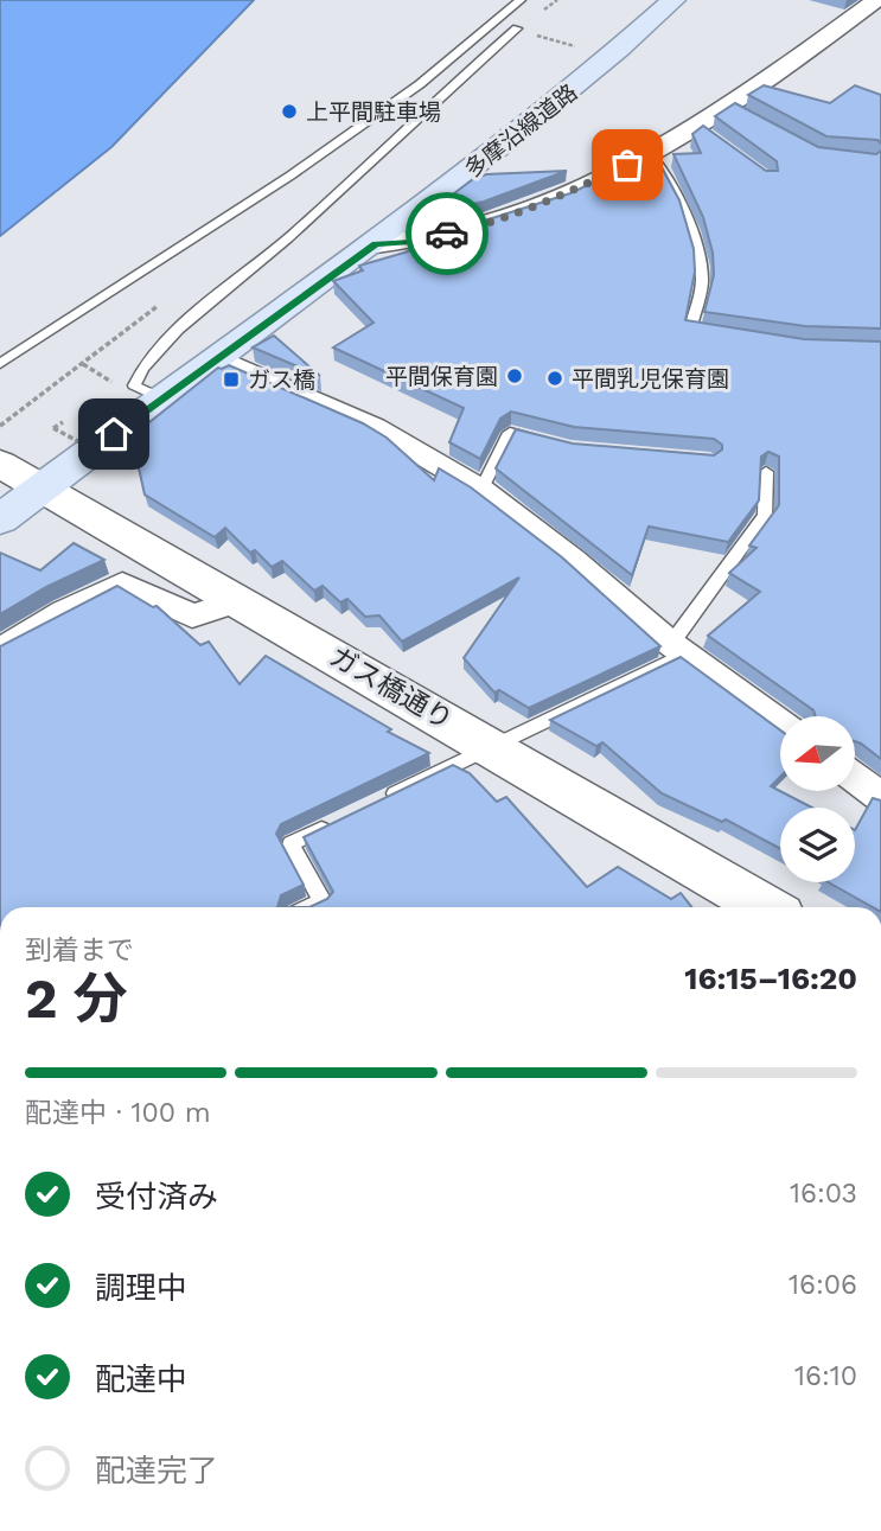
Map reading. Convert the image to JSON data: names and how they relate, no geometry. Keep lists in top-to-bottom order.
{
  "streets": {
    "main road": ["多摩沿線道路", "ガス橋通り"]
  },
  "crossings": [
    ["多摩沿線道路", "ガス橋通り"]
  ],
  "places": {
    "other": ["上平間駐車場", "平間保育園", "平間乳児保育園"],
    "transit": ["ガス橋"]
  },
  "north": "left",
  "page": {
    "heading": ["2 分", "到着まで", "16:15–16:20"],
    "bar": "配達中 · 100 m",
    "list": [
      ["受付済み", "16:03"],
      ["調理中", "16:06"],
      ["配達中", "16:10"],
      "配達完了"
    ]
  }
}
